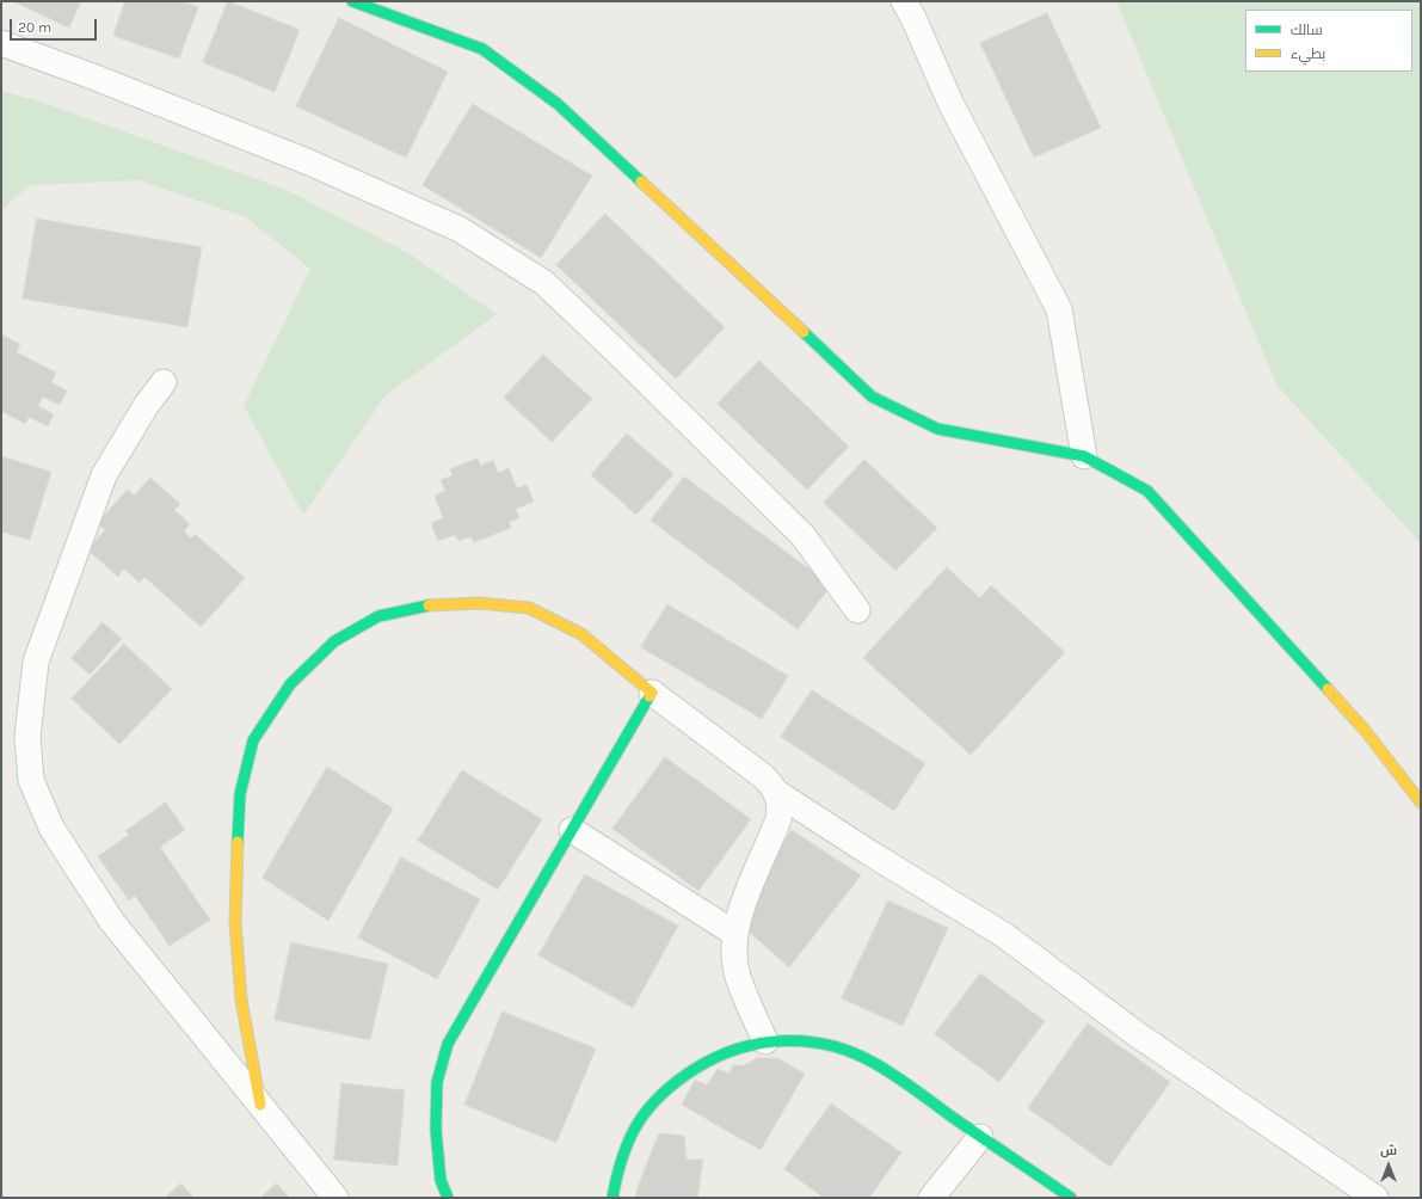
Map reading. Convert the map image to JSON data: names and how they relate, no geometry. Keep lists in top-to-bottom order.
{
  "legend": ["سالك", "بطيء"],
  "scale_bar": "20 m",
  "north": "top"
}
